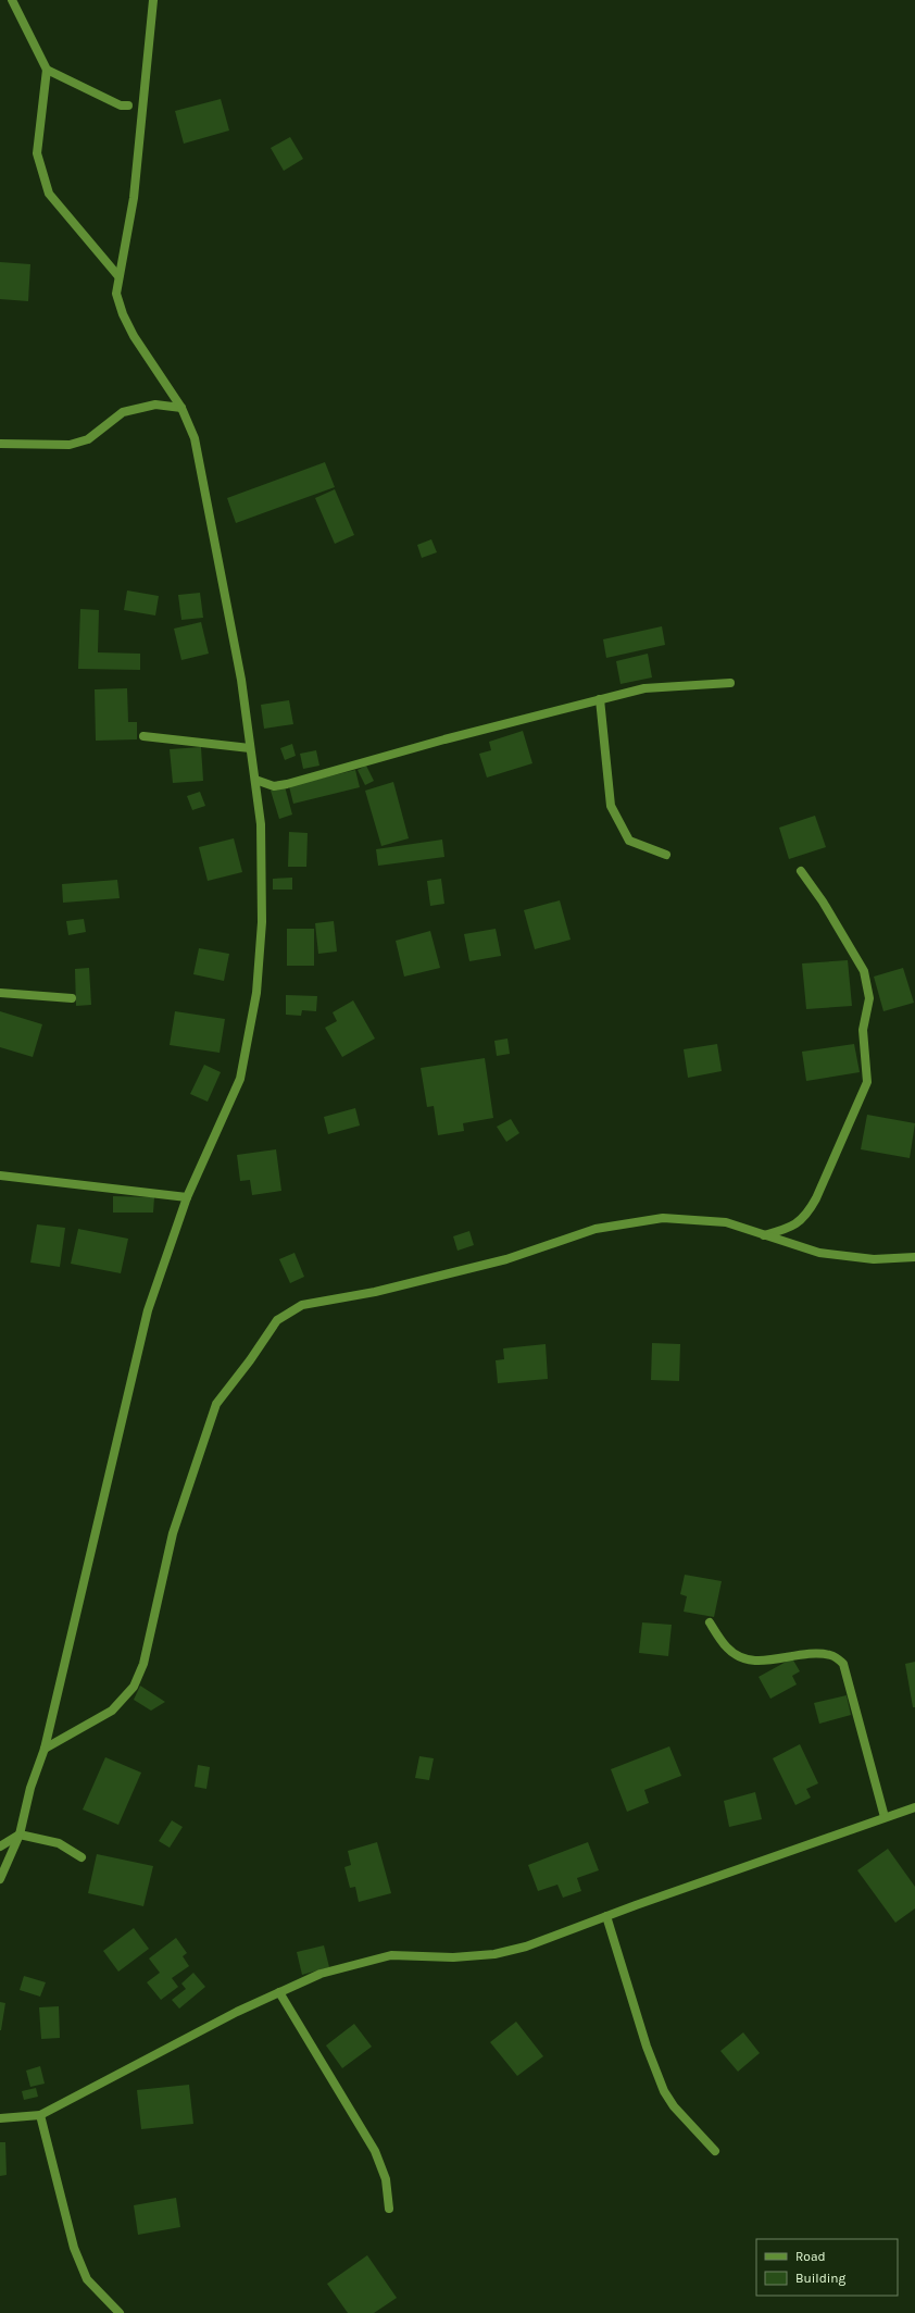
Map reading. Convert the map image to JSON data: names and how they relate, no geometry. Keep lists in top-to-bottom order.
{
  "legend": ["Road", "Building"]
}
